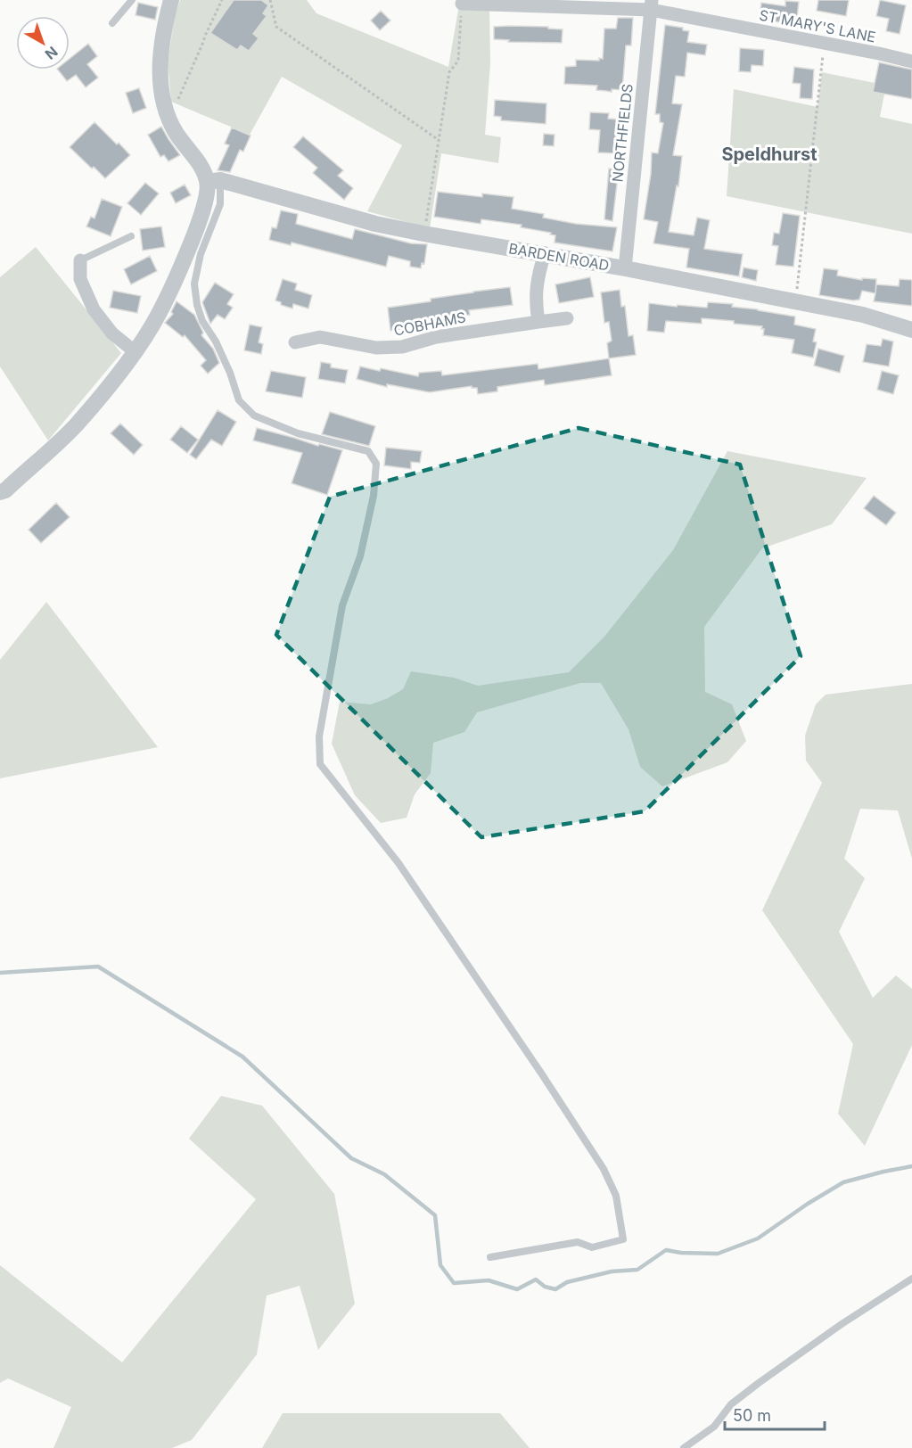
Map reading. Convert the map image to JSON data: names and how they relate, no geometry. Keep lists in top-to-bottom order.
{
  "streets": {
    "street": [
      "ST MARY'S LANE",
      "NORTHFIELDS",
      "BARDEN ROAD",
      "COBHAMS"
    ]
  },
  "crossings": [
    ["ST MARY'S LANE", "NORTHFIELDS"],
    ["NORTHFIELDS", "BARDEN ROAD"]
  ],
  "districts": ["Speldhurst"],
  "scale_bar": "50 m",
  "north": "bottom right"
}
